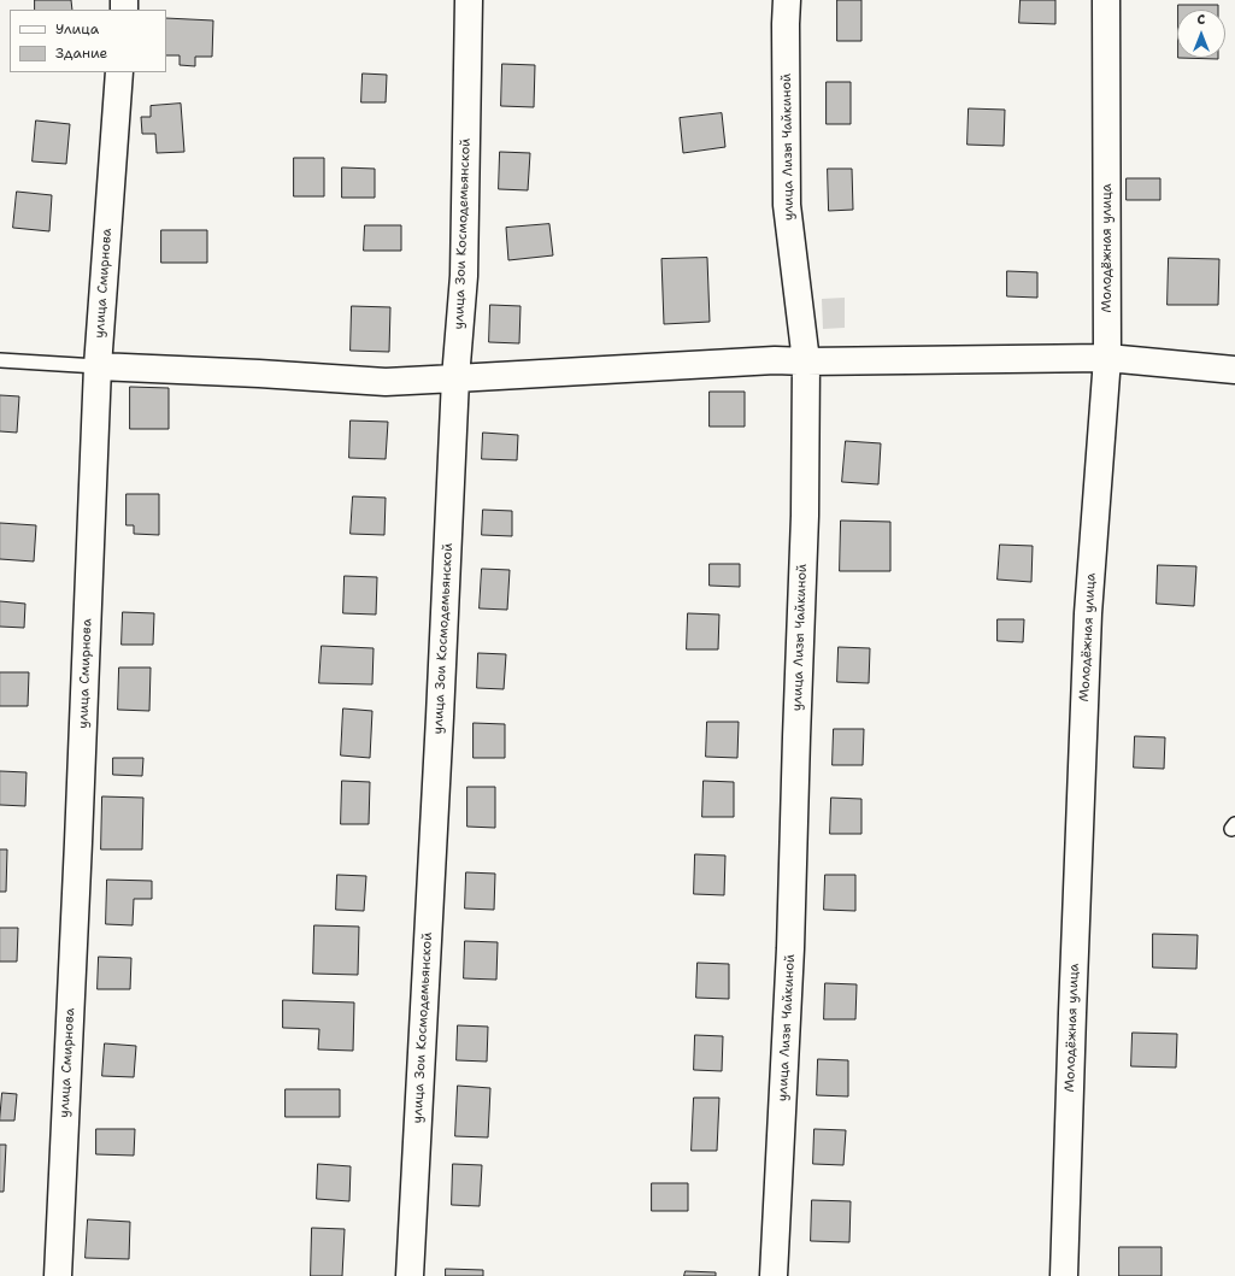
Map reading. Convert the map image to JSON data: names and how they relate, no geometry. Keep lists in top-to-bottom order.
{
  "streets": {
    "street": [
      "улица Лизы Чайкиной",
      "улица Зои Космодемьянской",
      "Молодёжная улица",
      "улица Смирнова"
    ]
  },
  "legend": ["Улица", "Здание"],
  "north": "top"
}
